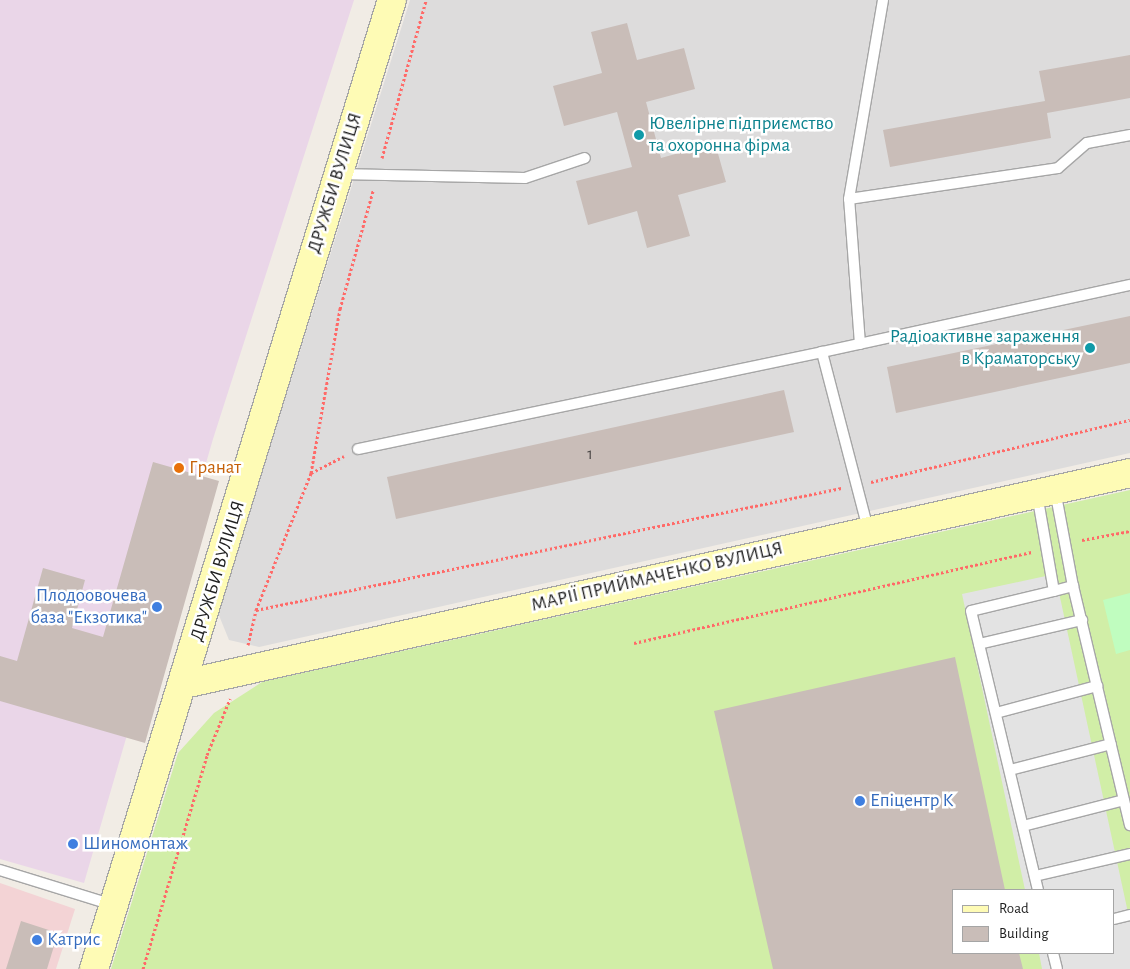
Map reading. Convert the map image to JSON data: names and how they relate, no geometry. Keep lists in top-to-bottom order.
{
  "streets": {
    "street": ["ДРУЖБИ ВУЛИЦЯ", "МАРІЇ ПРИЙМАЧЕНКО ВУЛИЦЯ"]
  },
  "crossings": [
    ["ДРУЖБИ ВУЛИЦЯ", "МАРІЇ ПРИЙМАЧЕНКО ВУЛИЦЯ"]
  ],
  "places": [
    "Ювелірне підприємство та охоронна фірма",
    "Радіоактивне зараження в Краматорську",
    "Гранат",
    "Плодоовочева база \"Екзотика\"",
    "Епіцентр К",
    "Шиномонтаж",
    "Катрис"
  ],
  "house_numbers": ["1"],
  "legend": ["Road", "Building"]
}
